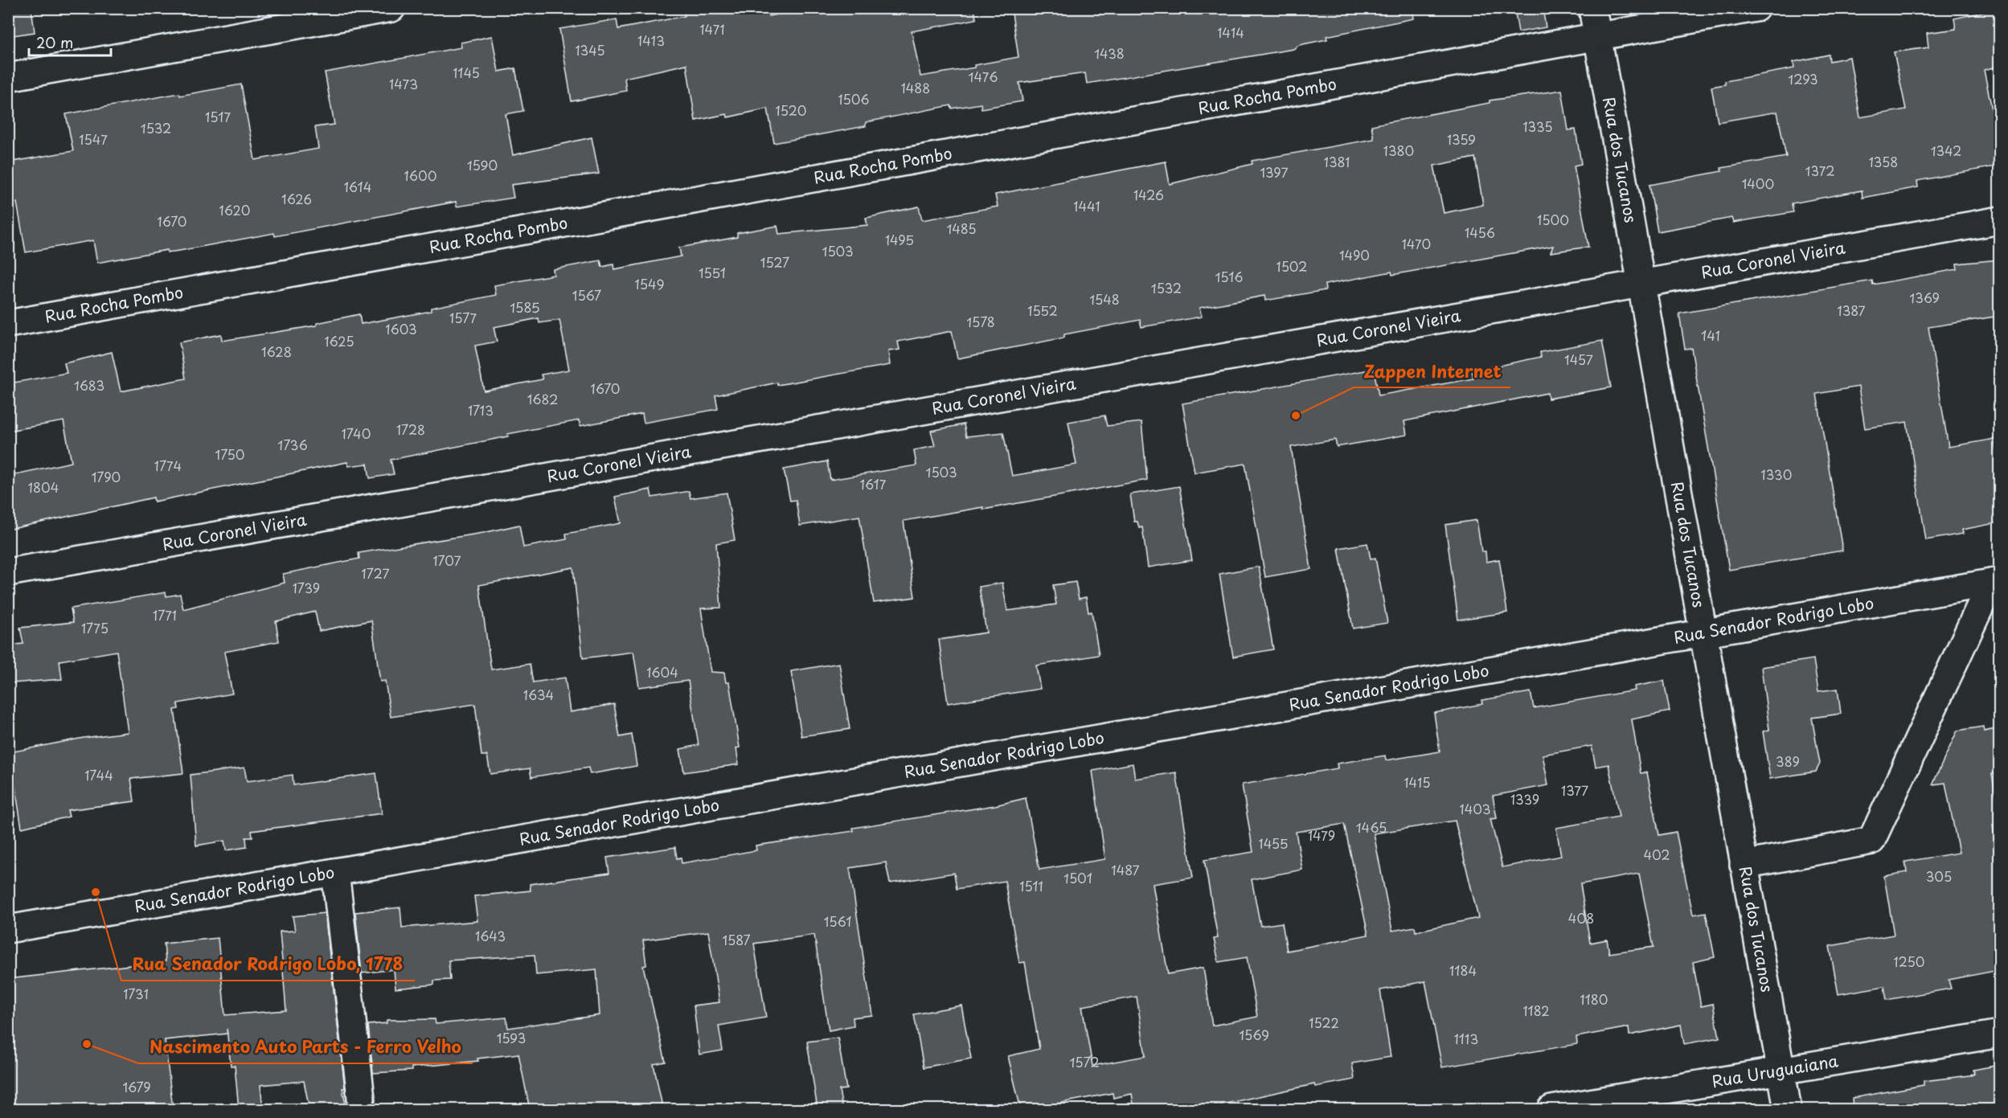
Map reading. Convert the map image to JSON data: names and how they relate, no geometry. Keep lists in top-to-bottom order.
{
  "streets": {
    "street": [
      "Rua Rocha Pombo",
      "Rua dos Tucanos",
      "Rua Coronel Vieira",
      "Rua Senador Rodrigo Lobo",
      "Rua Uruguaiana"
    ]
  },
  "crossings": [
    ["Rua Rocha Pombo", "Rua dos Tucanos"],
    ["Rua dos Tucanos", "Rua Coronel Vieira"],
    ["Rua dos Tucanos", "Rua Senador Rodrigo Lobo"],
    ["Rua dos Tucanos", "Rua Uruguaiana"]
  ],
  "places": ["Zappen Internet", "Rua Senador Rodrigo Lobo, 1778", "Nascimento Auto Parts - Ferro Velho"],
  "house_numbers": [
    "1471",
    "1414",
    "1413",
    "1345",
    "1438",
    "1145",
    "1476",
    "1293",
    "1473",
    "1488",
    "1506",
    "1520",
    "1517",
    "1335",
    "1532",
    "1547",
    "1359",
    "1380",
    "1342",
    "1381",
    "1358",
    "1590",
    "1372",
    "1397",
    "1600",
    "1400",
    "1614",
    "1426",
    "1626",
    "1441",
    "1620",
    "1500",
    "1670",
    "1485",
    "1456",
    "1495",
    "1470",
    "1503",
    "1490",
    "1527",
    "1502",
    "1551",
    "1516",
    "1549",
    "1532",
    "1567",
    "1369",
    "1548",
    "1585",
    "1552",
    "1387",
    "1577",
    "1578",
    "1603",
    "141",
    "1625",
    "1628",
    "1457",
    "1683",
    "1670",
    "1682",
    "1713",
    "1728",
    "1740",
    "1736",
    "1750",
    "1774",
    "1503",
    "1330",
    "1790",
    "1617",
    "1804",
    "1707",
    "1727",
    "1739",
    "1771",
    "1775",
    "1604",
    "1634",
    "389",
    "1744",
    "1415",
    "1377",
    "1339",
    "1403",
    "1465",
    "1479",
    "1455",
    "402",
    "1487",
    "305",
    "1501",
    "1511",
    "408",
    "1561",
    "1643",
    "1587",
    "1250",
    "1184",
    "1731",
    "1180",
    "1182",
    "1522",
    "1569",
    "1593",
    "1113",
    "1572",
    "1679"
  ],
  "scale_bar": "20 m"
}
